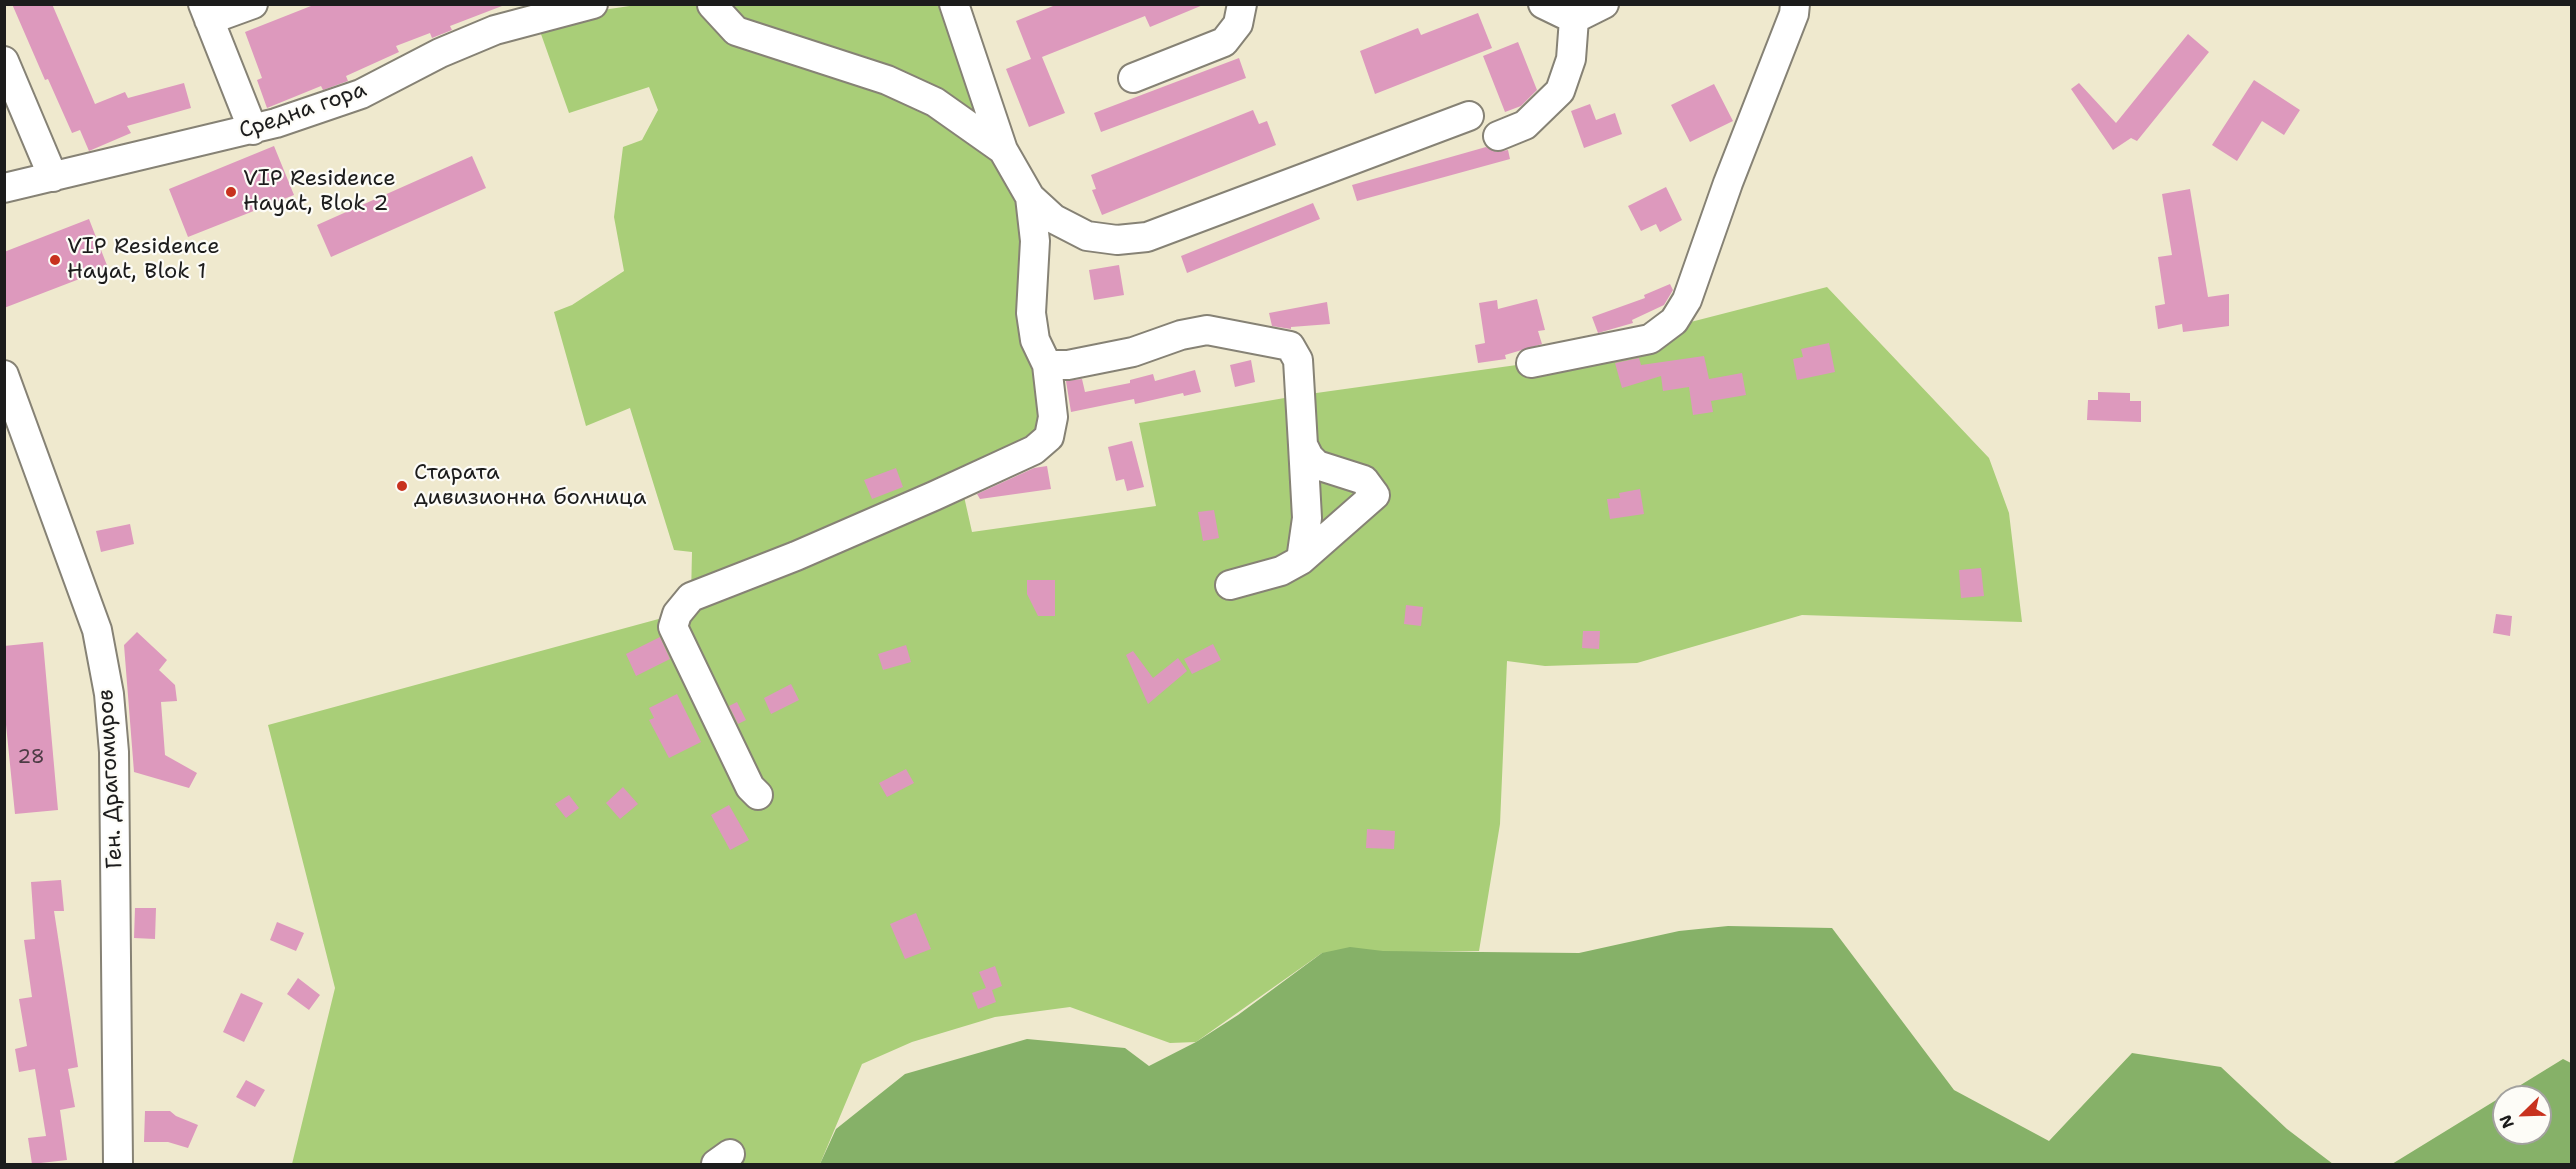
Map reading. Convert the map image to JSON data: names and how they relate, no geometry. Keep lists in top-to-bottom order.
{
  "streets": {
    "street": ["Средна гора", "Ген. Драгомиров"]
  },
  "places": ["VIP Residence Hayat, Blok 2", "VIP Residence Hayat, Blok 1", "Старата дивизионна болница"],
  "house_numbers": ["28"],
  "north": "bottom left"
}
